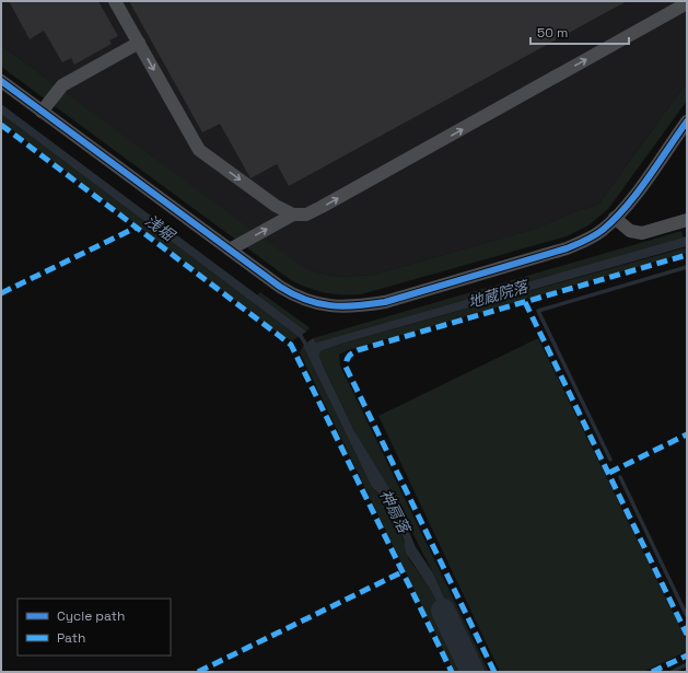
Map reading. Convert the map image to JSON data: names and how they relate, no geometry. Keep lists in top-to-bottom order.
{
  "water": ["浅堀", "地蔵院落", "神扇落"],
  "legend": ["Cycle path", "Path"],
  "scale_bar": "50 m"
}
